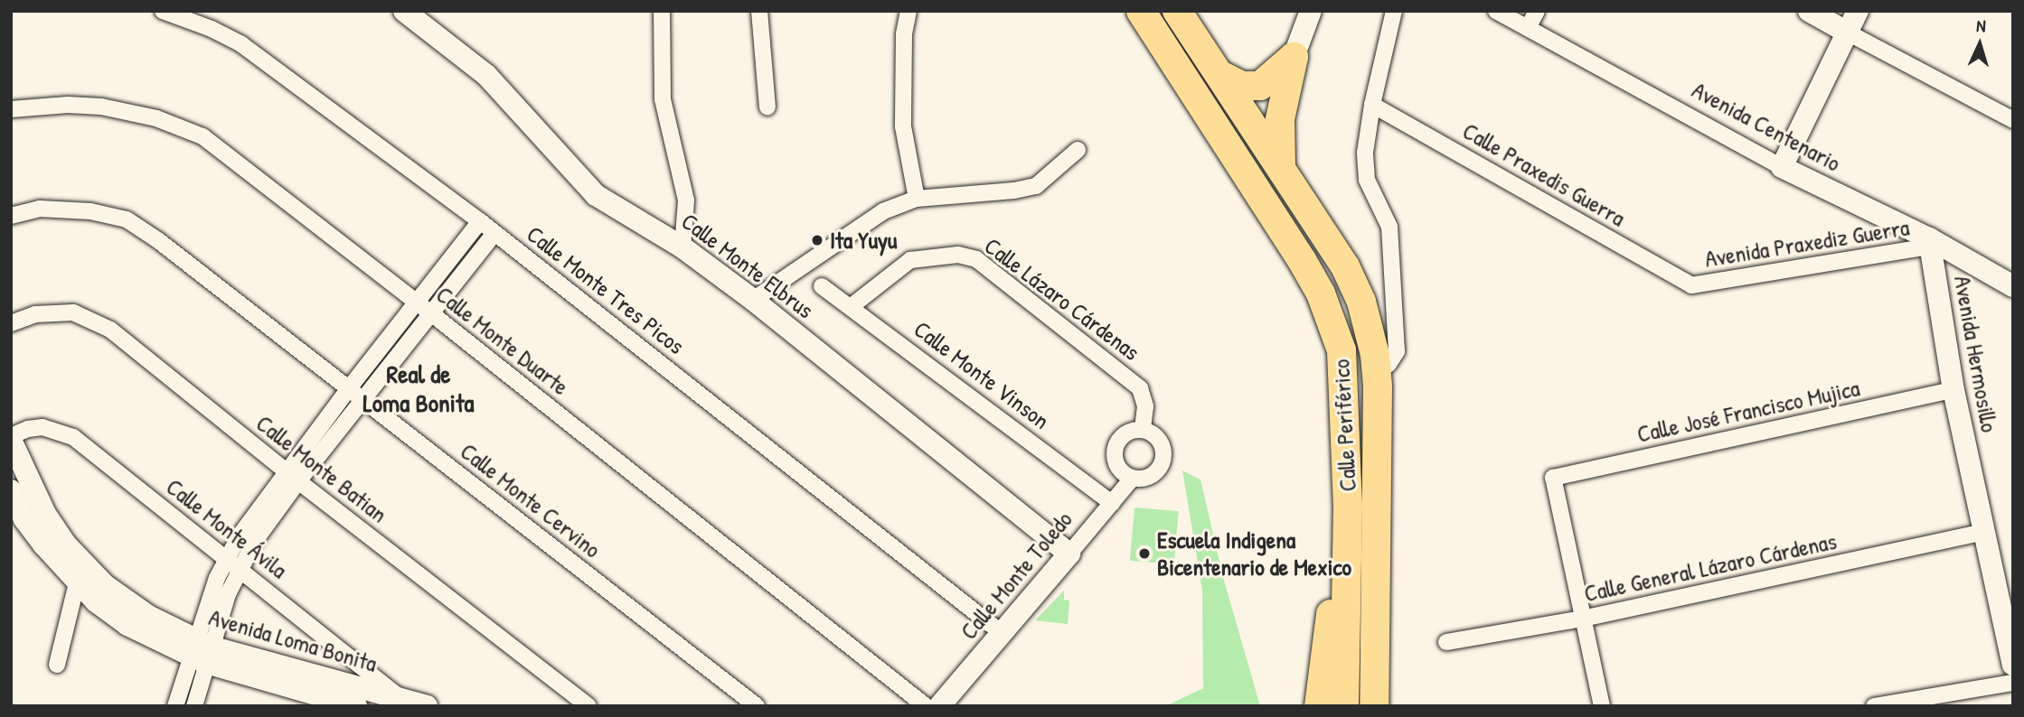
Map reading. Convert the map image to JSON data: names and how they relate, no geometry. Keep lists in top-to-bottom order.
{
  "streets": {
    "highway": ["Calle Periférico"],
    "street": [
      "Avenida Centenario",
      "Calle Praxedis Guerra",
      "Avenida Praxediz Guerra",
      "Calle Monte Elbrus",
      "Calle Monte Tres Picos",
      "Calle Lázaro Cárdenas",
      "Calle Monte Duarte",
      "Avenida Hermosillo",
      "Calle Monte Vinson",
      "Calle José Francisco Mujica",
      "Calle Monte Batian",
      "Calle Monte Cervino",
      "Calle Monte Ávila",
      "Calle General Lázaro Cárdenas",
      "Calle Monte Toledo",
      "Avenida Loma Bonita"
    ]
  },
  "crossings": [
    ["Avenida Centenario", "Avenida Praxediz Guerra"],
    ["Avenida Centenario", "Avenida Hermosillo"],
    ["Calle Praxedis Guerra", "Avenida Praxediz Guerra"],
    ["Avenida Praxediz Guerra", "Avenida Hermosillo"],
    ["Calle Monte Elbrus", "Calle Monte Toledo"],
    ["Calle Monte Tres Picos", "Calle Monte Toledo"],
    ["Calle Lázaro Cárdenas", "Calle Monte Vinson"],
    ["Calle Lázaro Cárdenas", "Calle Monte Toledo"],
    ["Avenida Hermosillo", "Calle José Francisco Mujica"],
    ["Avenida Hermosillo", "Calle General Lázaro Cárdenas"],
    ["Calle Monte Vinson", "Calle Monte Toledo"],
    ["Calle José Francisco Mujica", "Calle General Lázaro Cárdenas"],
    ["Calle Monte Ávila", "Avenida Loma Bonita"]
  ],
  "districts": ["Real de Loma Bonita"],
  "places": ["Ita Yuyu", "Escuela Indigena Bicentenario de Mexico"],
  "north": "top"
}
